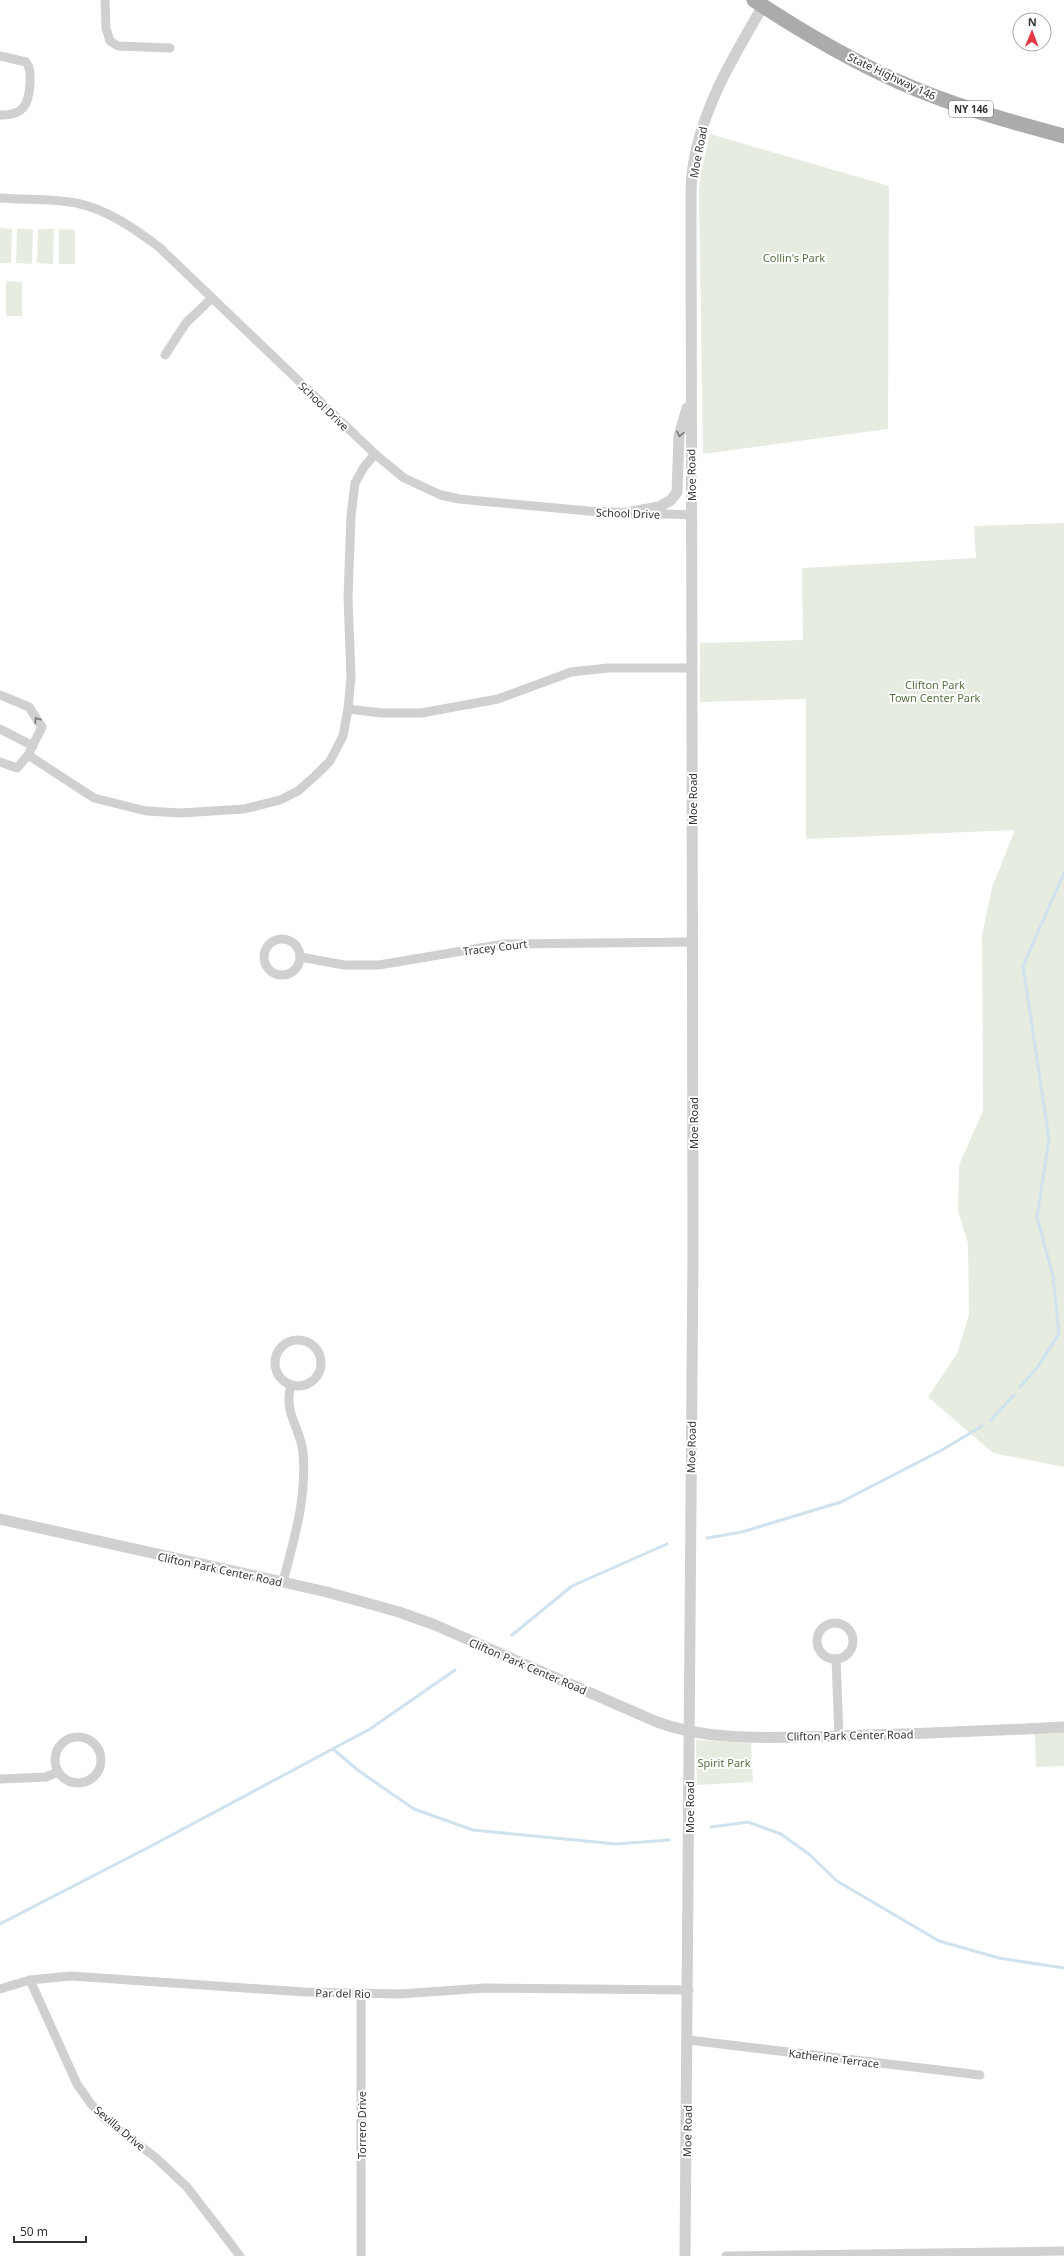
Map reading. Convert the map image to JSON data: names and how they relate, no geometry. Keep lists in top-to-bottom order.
{
  "streets": {
    "main road": ["State Highway 146", "NY 146"],
    "street": [
      "Moe Road",
      "School Drive",
      "Tracey Court",
      "Clifton Park Center Road",
      "Par del Rio",
      "Katherine Terrace",
      "Torrero Drive",
      "Sevilla Drive"
    ]
  },
  "crossings": [
    ["State Highway 146", "Moe Road"],
    ["Moe Road", "School Drive"],
    ["Moe Road", "Tracey Court"],
    ["Moe Road", "Clifton Park Center Road"],
    ["Moe Road", "Par del Rio"],
    ["Moe Road", "Katherine Terrace"],
    ["Par del Rio", "Torrero Drive"],
    ["Par del Rio", "Sevilla Drive"]
  ],
  "parks": ["Collin's Park", "Clifton Park Town Center Park", "Spirit Park"],
  "scale_bar": "50 m",
  "north": "top"
}
